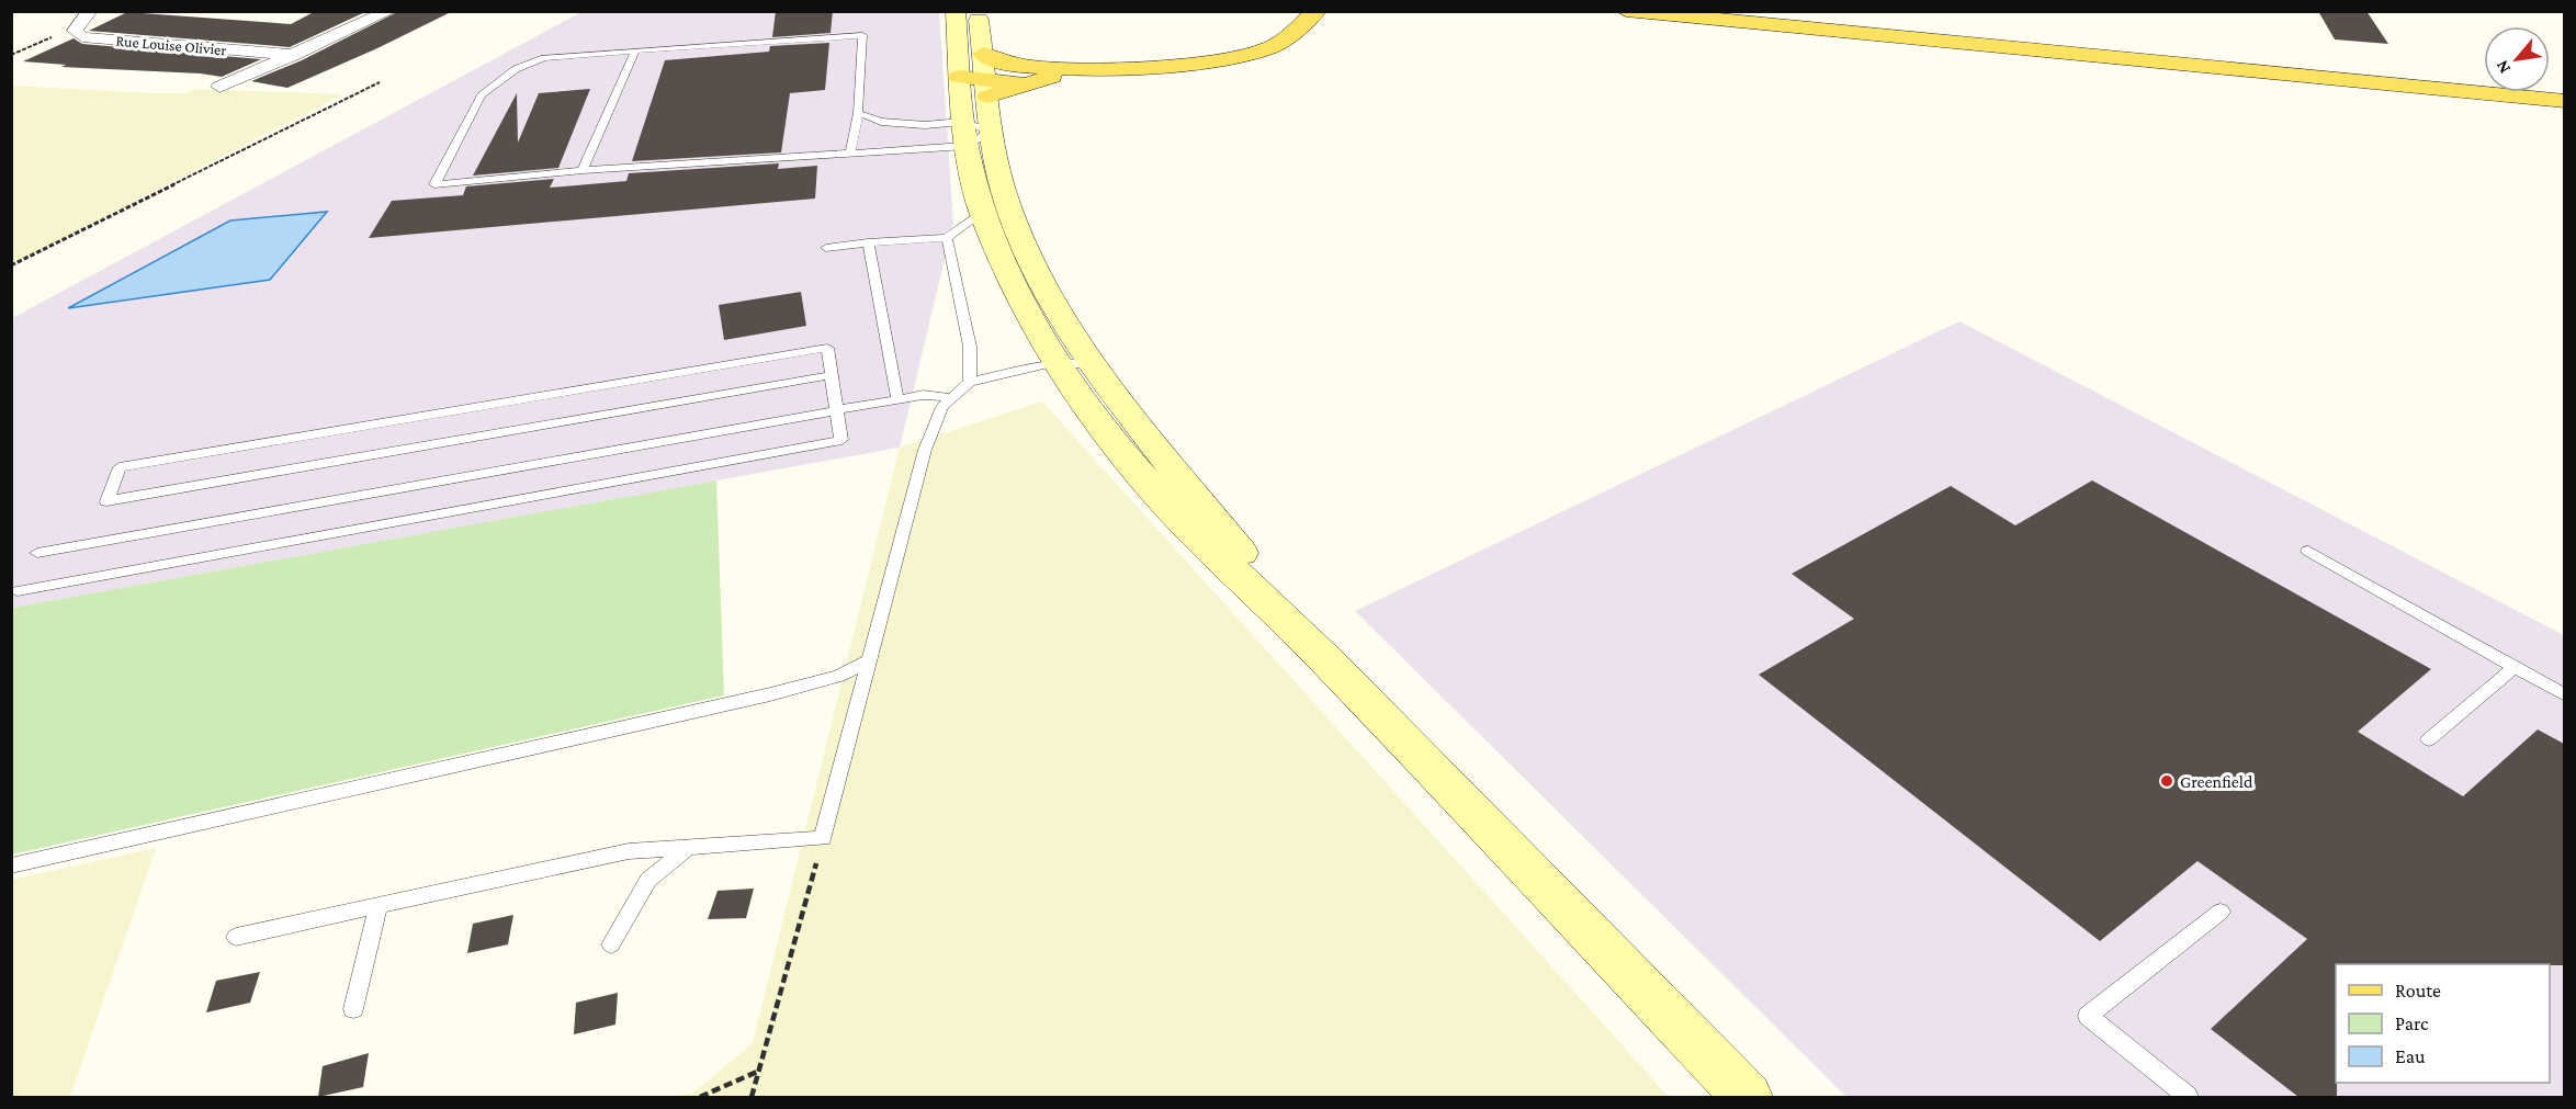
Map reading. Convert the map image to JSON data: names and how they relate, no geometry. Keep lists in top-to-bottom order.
{
  "streets": {
    "street": ["Rue Louise Olivier"]
  },
  "places": ["Greenfield"],
  "legend": ["Route", "Parc", "Eau"],
  "north": "bottom left"
}
